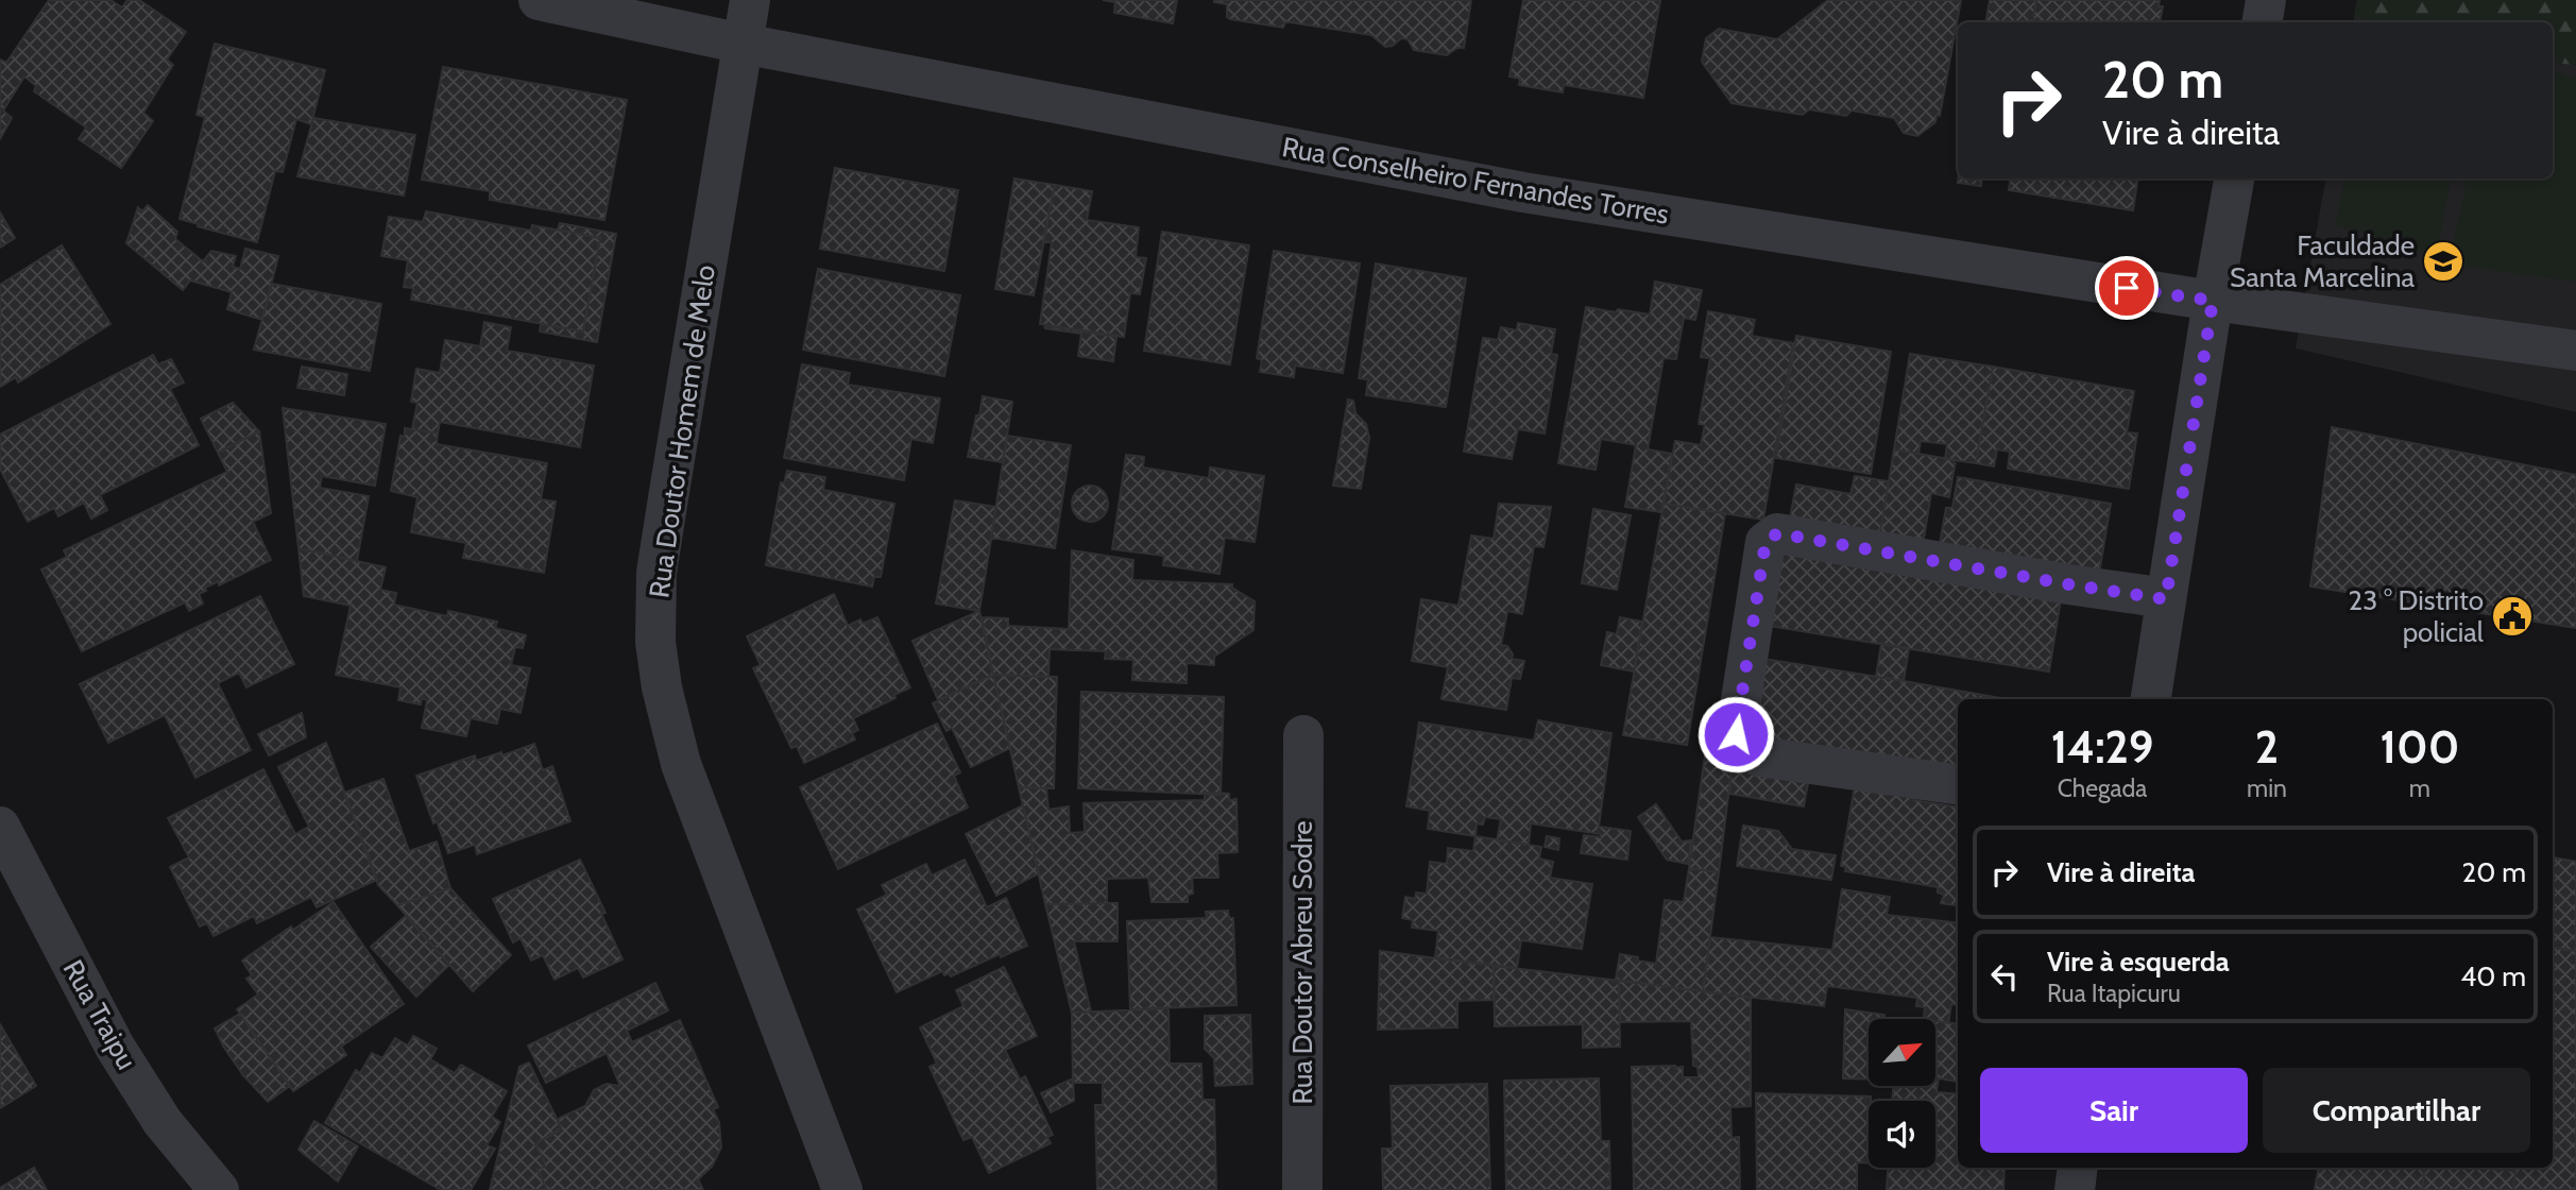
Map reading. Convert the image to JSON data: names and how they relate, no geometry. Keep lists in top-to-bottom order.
{
  "streets": {
    "street": [
      "Rua Conselheiro Fernandes Torres",
      "Rua Doutor Homem de Melo",
      "Rua Doutor Abreu Sodre",
      "Rua Traipu"
    ]
  },
  "crossings": [
    ["Rua Conselheiro Fernandes Torres", "Rua Doutor Homem de Melo"]
  ],
  "places": {
    "school or university": ["Faculdade Santa Marcelina"],
    "public building": ["23 ° Distrito policial"]
  },
  "north": "top right",
  "page": {
    "turn": ["20 m", "Vire à direita"],
    "eta": [
      "14:29",
      "Chegada",
      "2",
      "min",
      "100",
      "m"
    ],
    "list": [
      {
        "name": "Vire à direita",
        "value": "20 m"
      },
      {
        "name": "Vire à esquerda",
        "note": "Rua Itapicuru",
        "value": "40 m"
      }
    ],
    "buttons": ["Sair", "Compartilhar"]
  }
}
